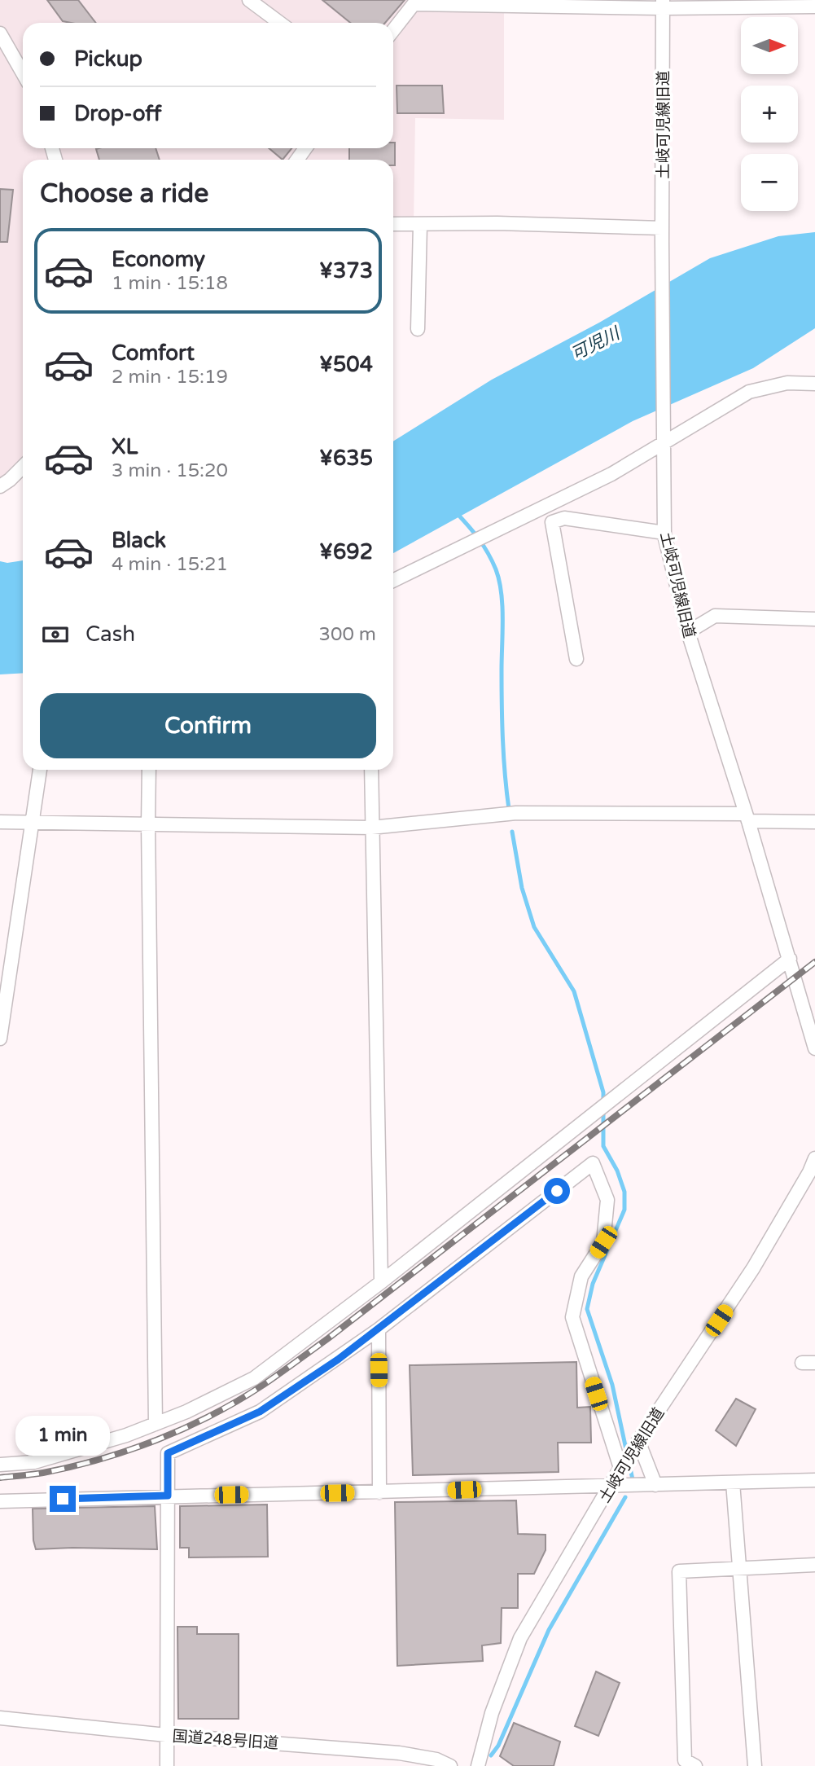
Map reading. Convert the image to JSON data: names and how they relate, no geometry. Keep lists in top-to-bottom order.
{
  "streets": {
    "street": ["土岐可児線旧道", "国道248号旧道"]
  },
  "water": ["可児川"],
  "north": "right",
  "page": {
    "map_buttons": ["+", "−"],
    "banner": ["Pickup", "Drop-off"],
    "heading": "Choose a ride",
    "list": [
      {
        "name": "Economy",
        "note": "1 min · 15:18",
        "value": "¥373"
      },
      {
        "name": "Comfort",
        "note": "2 min · 15:19",
        "value": "¥504"
      },
      {
        "name": "XL",
        "note": "3 min · 15:20",
        "value": "¥635"
      },
      {
        "name": "Black",
        "note": "4 min · 15:21",
        "value": "¥692"
      }
    ],
    "pay": ["Cash", "300 m"],
    "buttons": "Confirm",
    "bubble": "1 min"
  }
}
